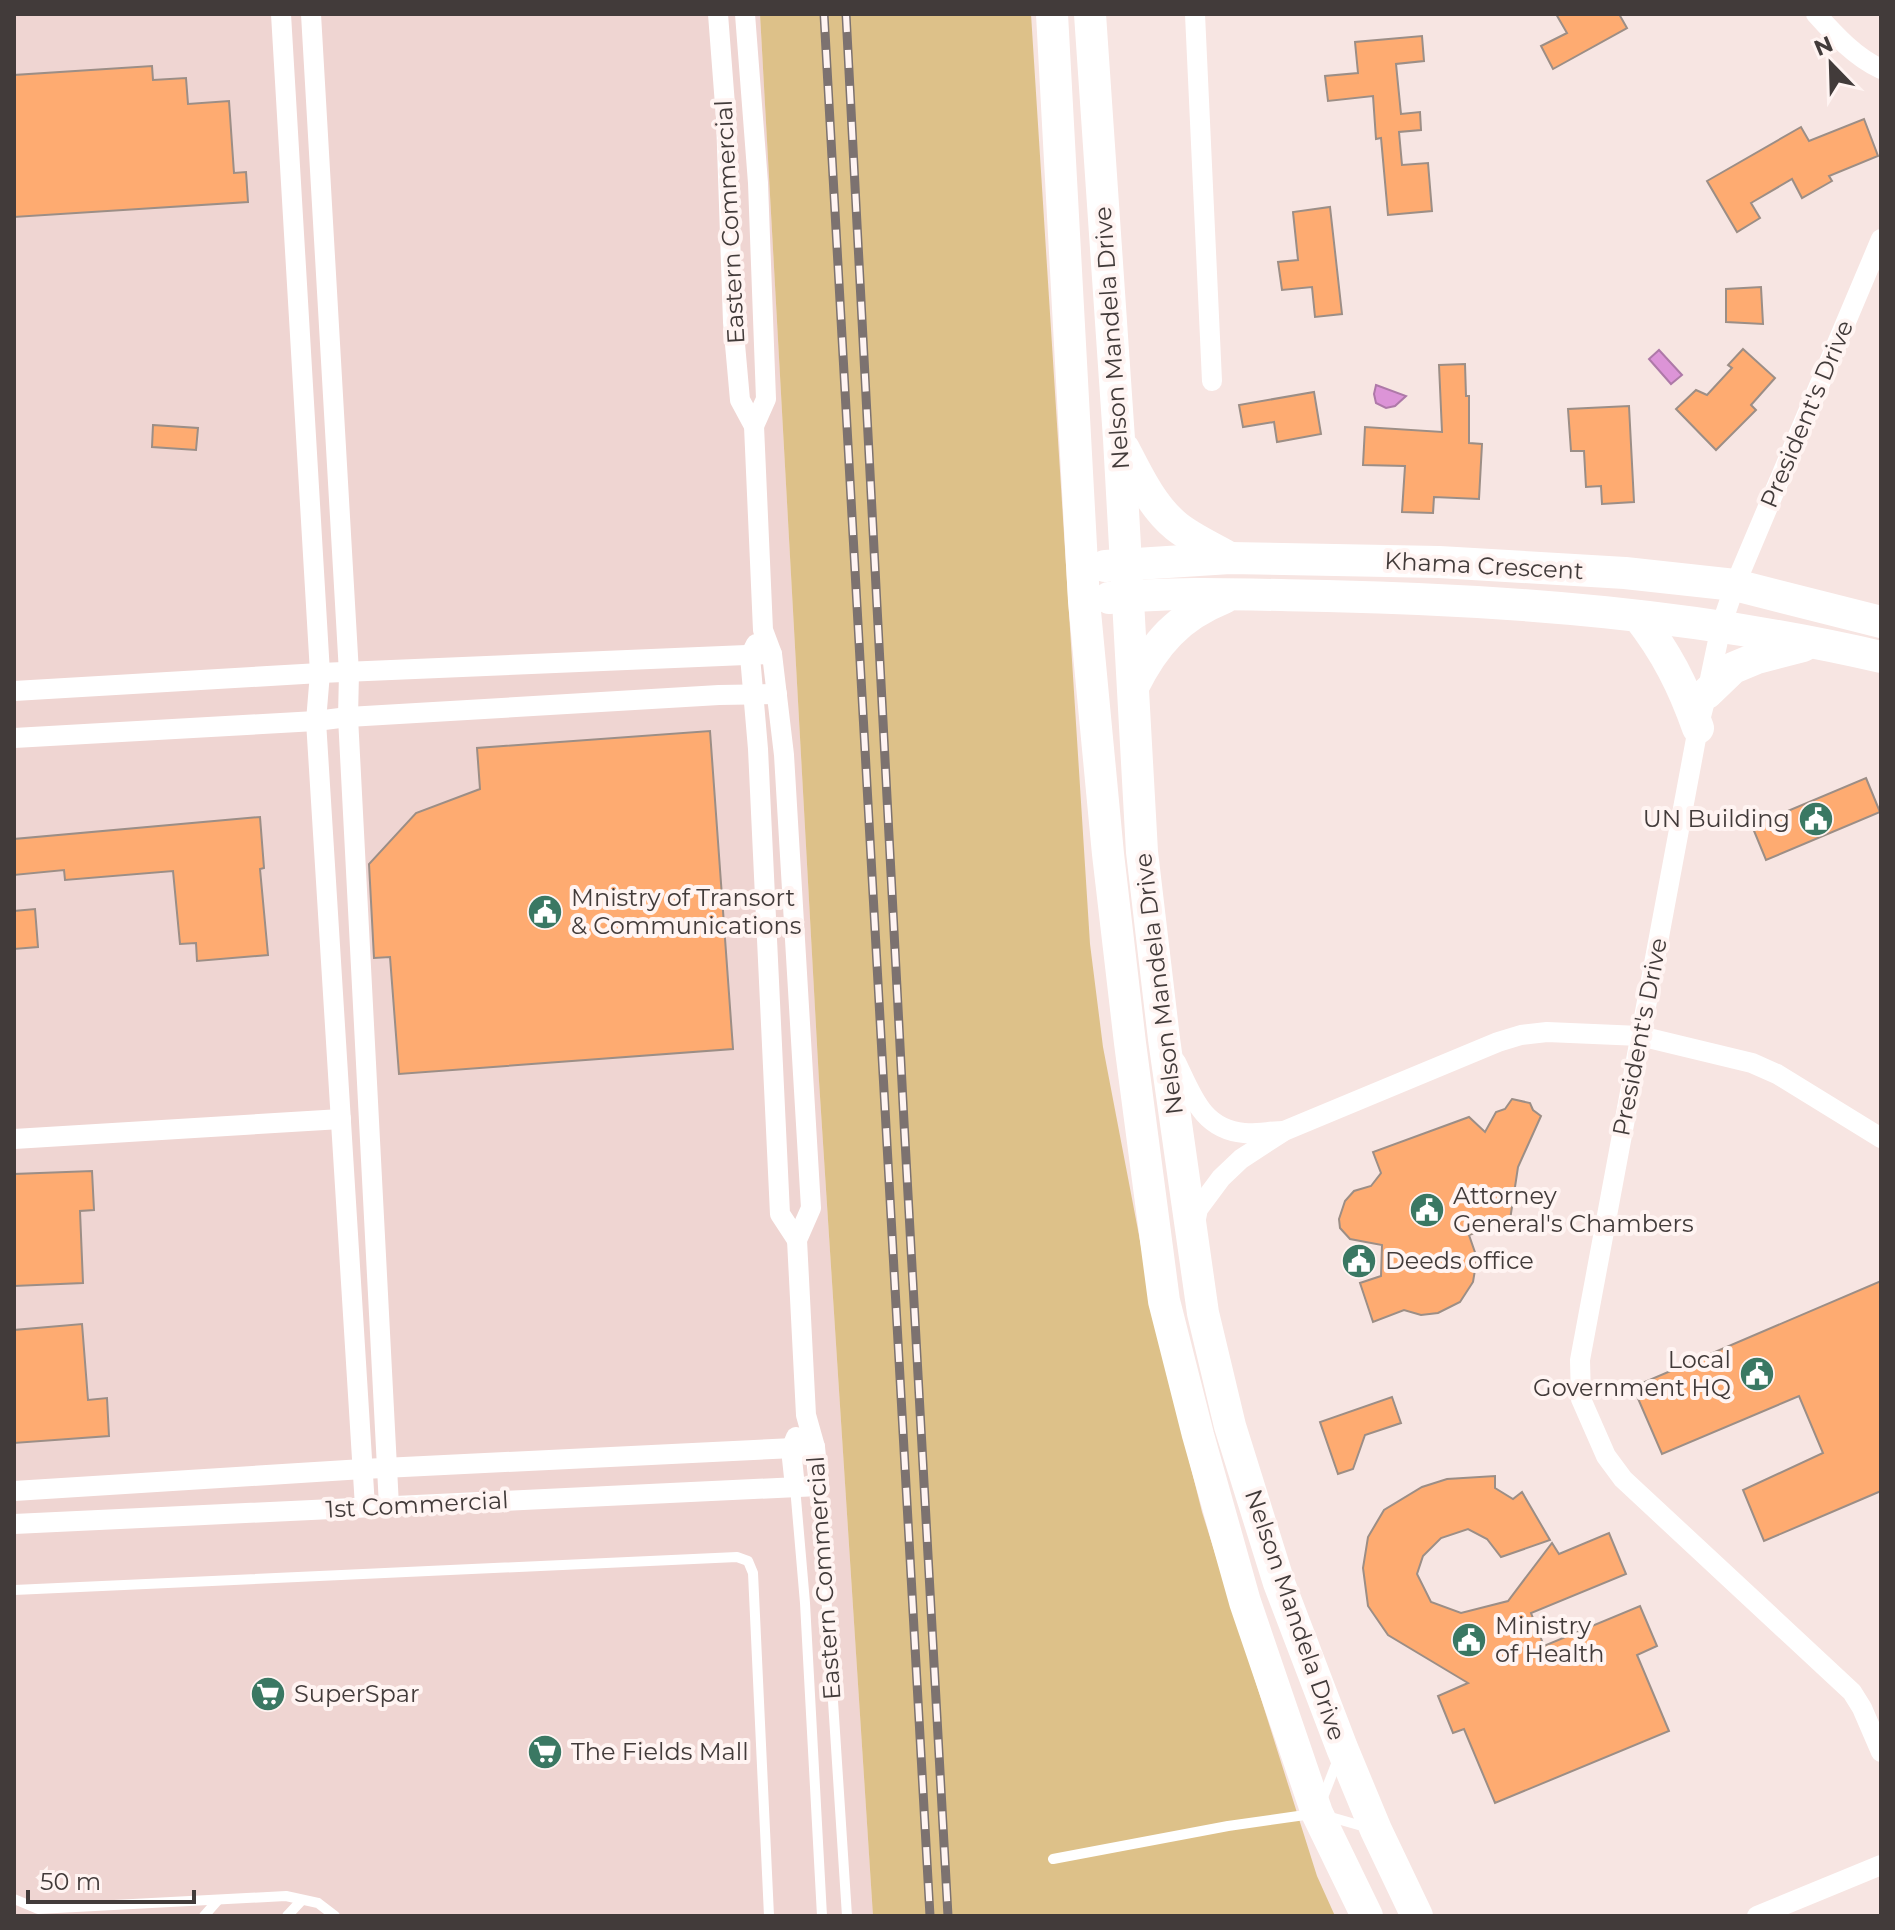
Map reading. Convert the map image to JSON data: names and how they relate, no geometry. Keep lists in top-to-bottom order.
{
  "streets": {
    "main road": ["Nelson Mandela Drive", "Khama Crescent"],
    "street": ["Eastern Commercial", "President's Drive", "1st Commercial"]
  },
  "crossings": [
    ["Eastern Commercial", "1st Commercial"],
    ["Nelson Mandela Drive", "Khama Crescent"],
    ["President's Drive", "Khama Crescent"]
  ],
  "places": {
    "public building": [
      "UN Building",
      "Mnistry of Transort & Communications",
      "Attorney General's Chambers",
      "Deeds office",
      "Local Government HQ",
      "Ministry of Health"
    ],
    "supermarket": ["SuperSpar", "The Fields Mall"]
  },
  "scale_bar": "50 m",
  "north": "top left"
}
